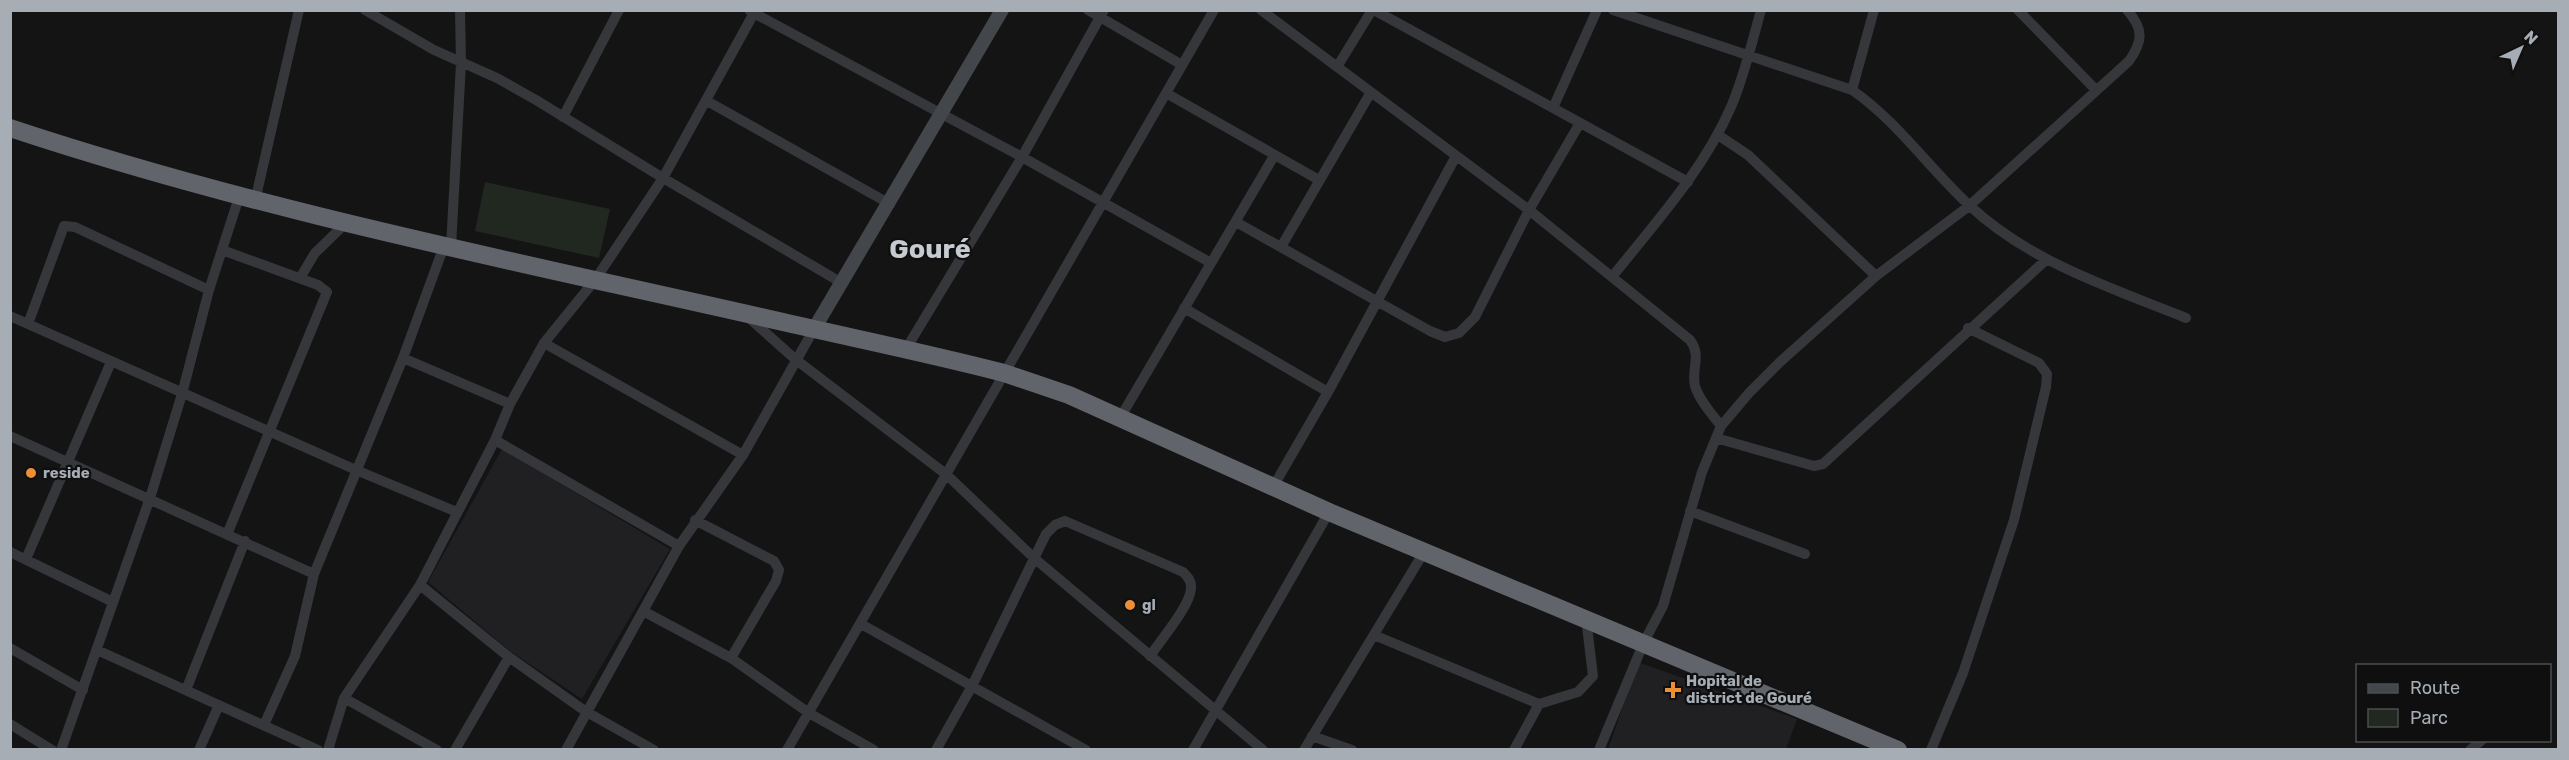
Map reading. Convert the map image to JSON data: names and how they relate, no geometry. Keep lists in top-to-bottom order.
{
  "districts": ["Gouré"],
  "places": {
    "other": ["reside", "gl"],
    "health": ["Hopital de district de Gouré"]
  },
  "legend": ["Route", "Parc"],
  "north": "top right"
}
